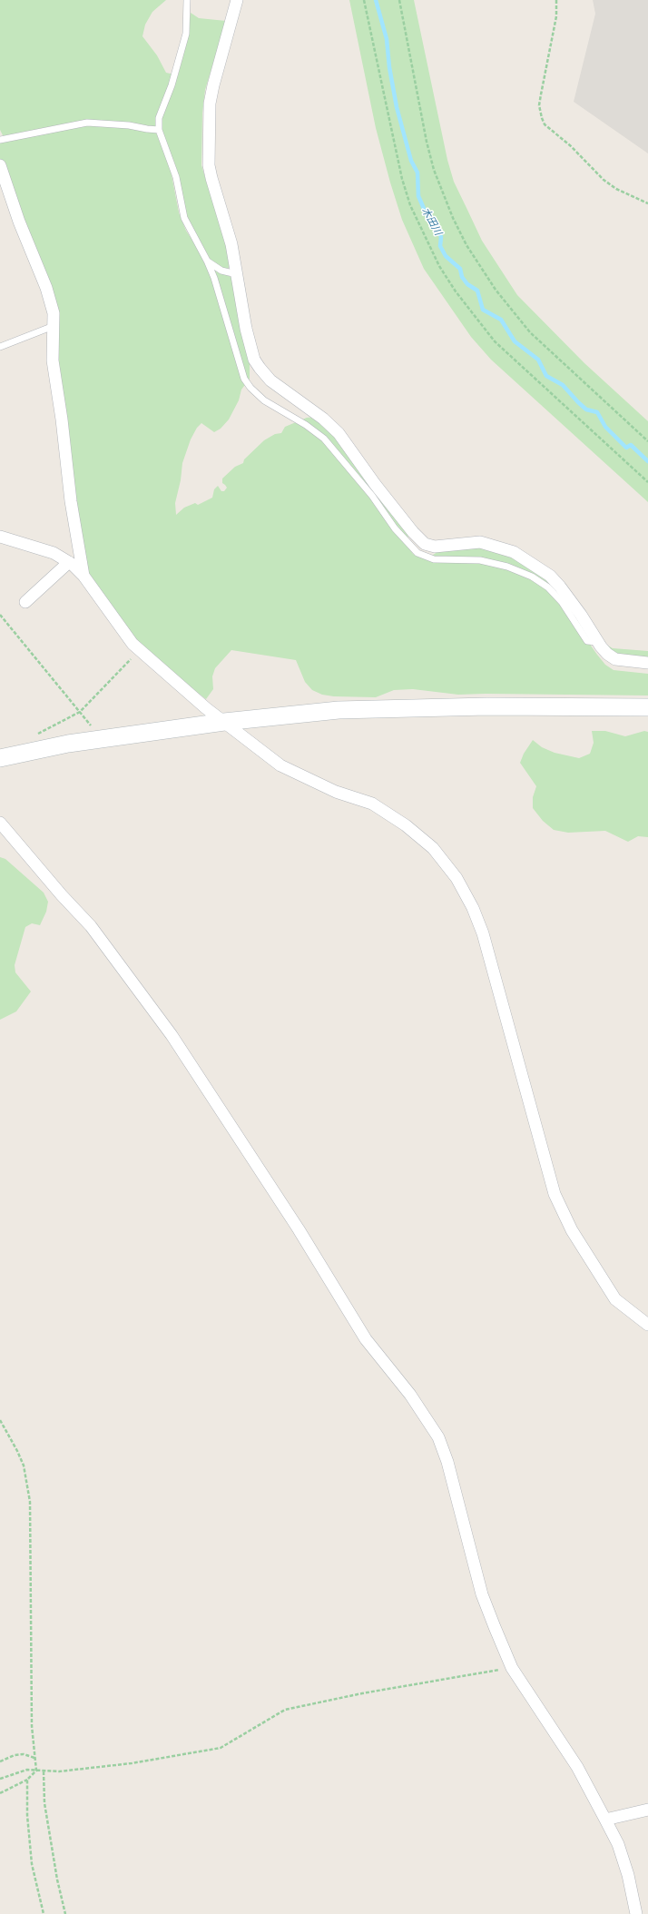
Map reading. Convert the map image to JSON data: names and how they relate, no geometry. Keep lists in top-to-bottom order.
{
  "water": ["木田川"]
}
